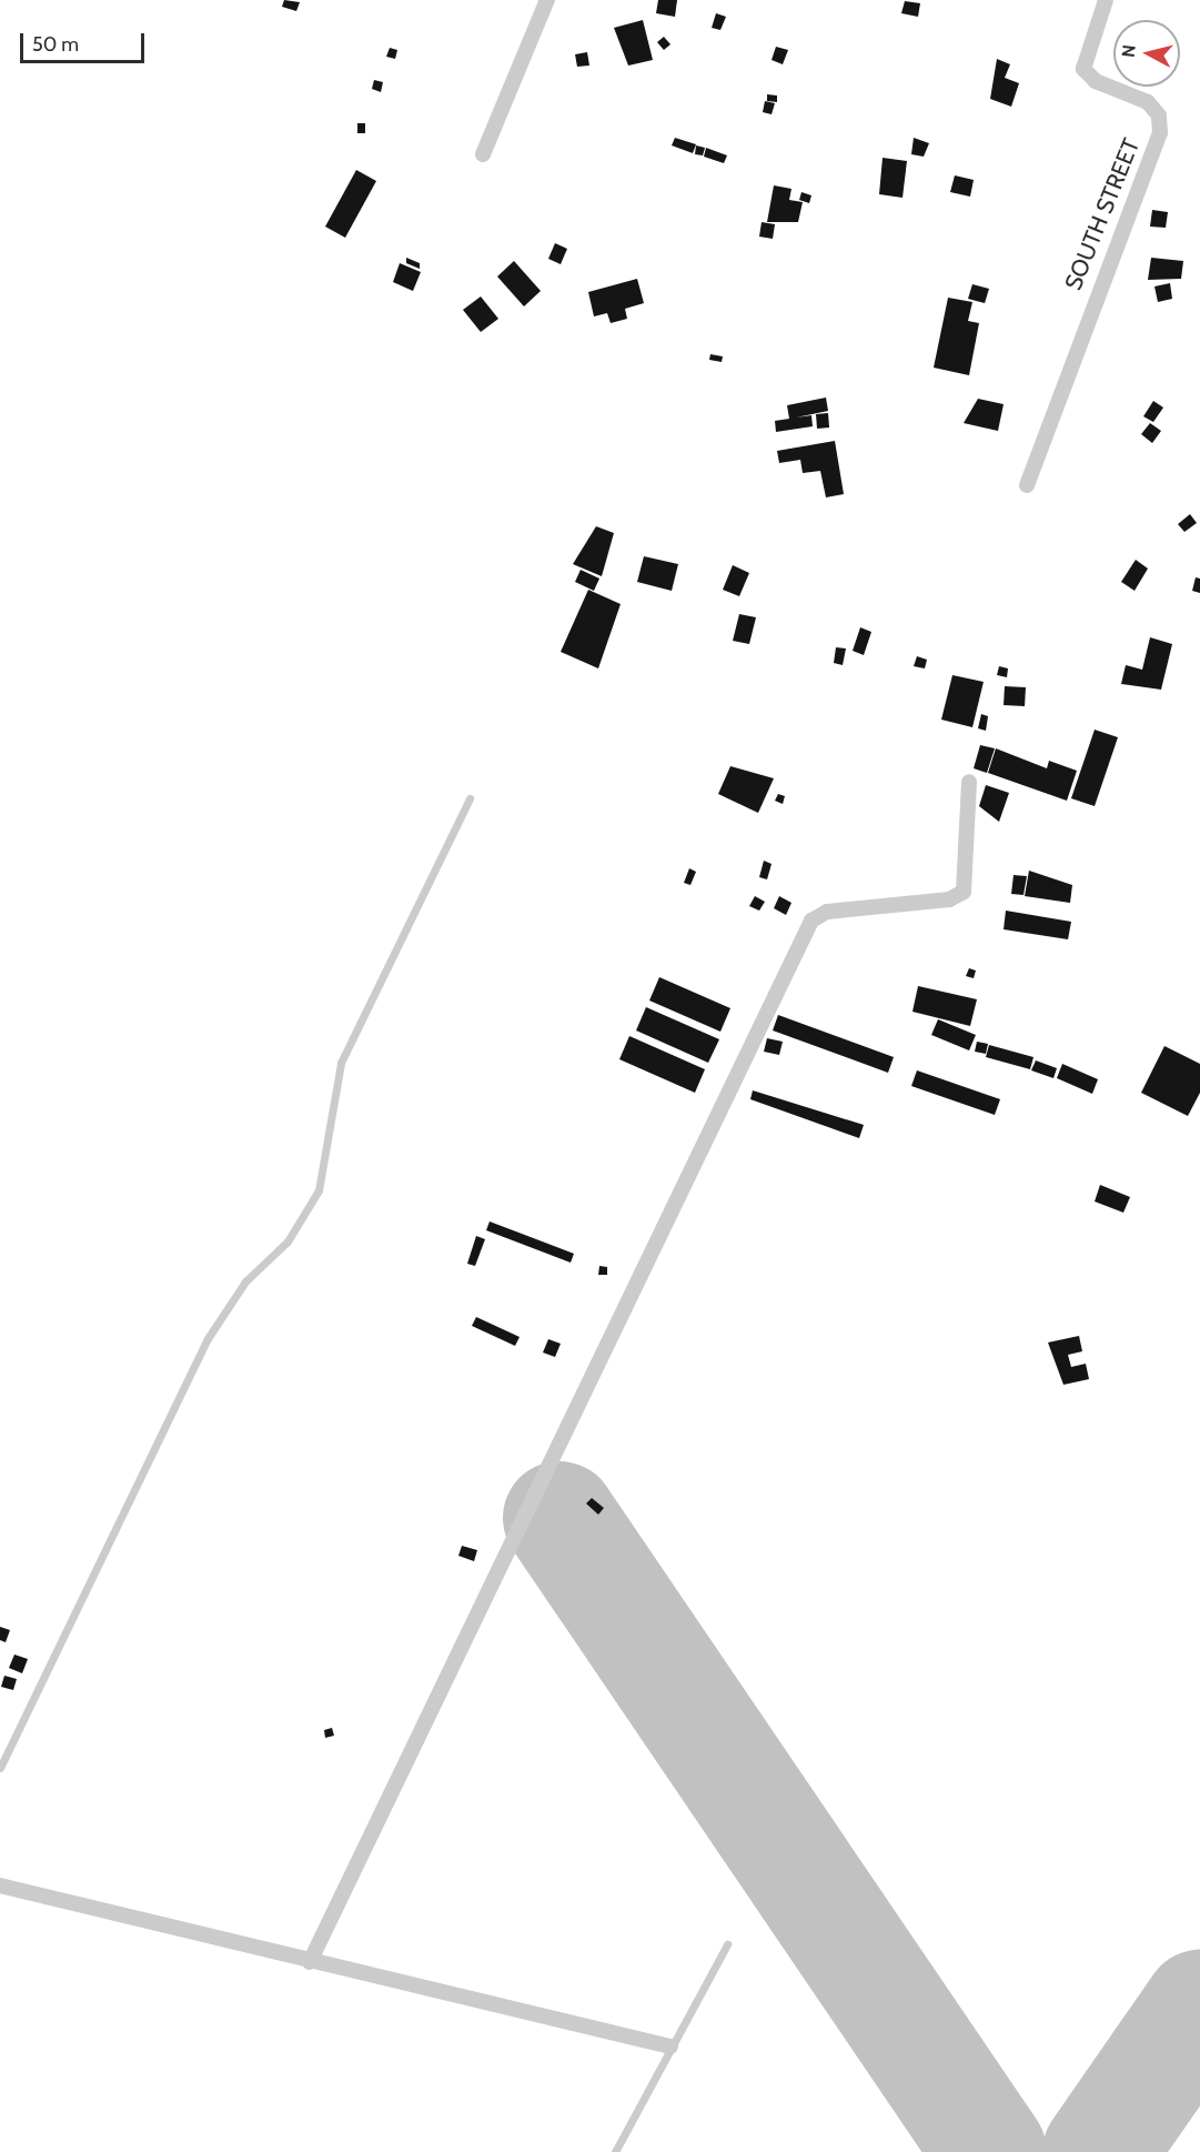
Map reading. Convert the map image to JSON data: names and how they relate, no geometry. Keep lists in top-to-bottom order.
{
  "streets": {
    "street": ["SOUTH STREET"]
  },
  "scale_bar": "50 m",
  "north": "left"
}
